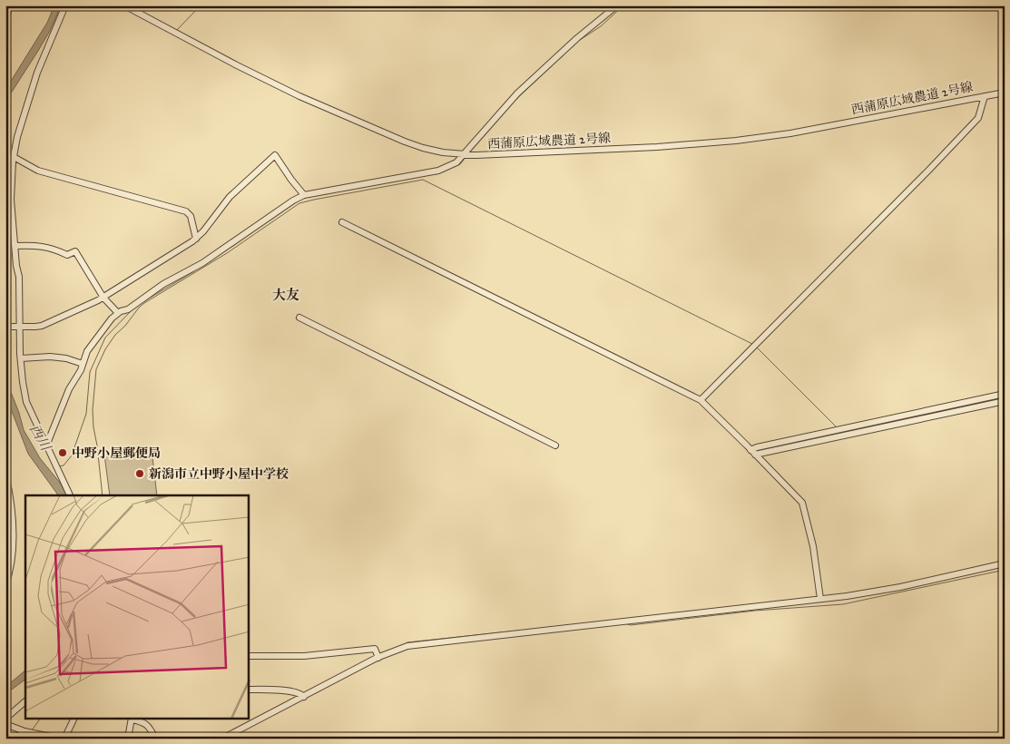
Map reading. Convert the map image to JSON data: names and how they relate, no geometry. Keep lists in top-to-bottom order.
{
  "streets": {
    "street": ["西蒲原広域農道 2号線"]
  },
  "districts": ["大友"],
  "water": ["西川"],
  "places": ["中野小屋郵便局", "新潟市立中野小屋中学校"]
}
